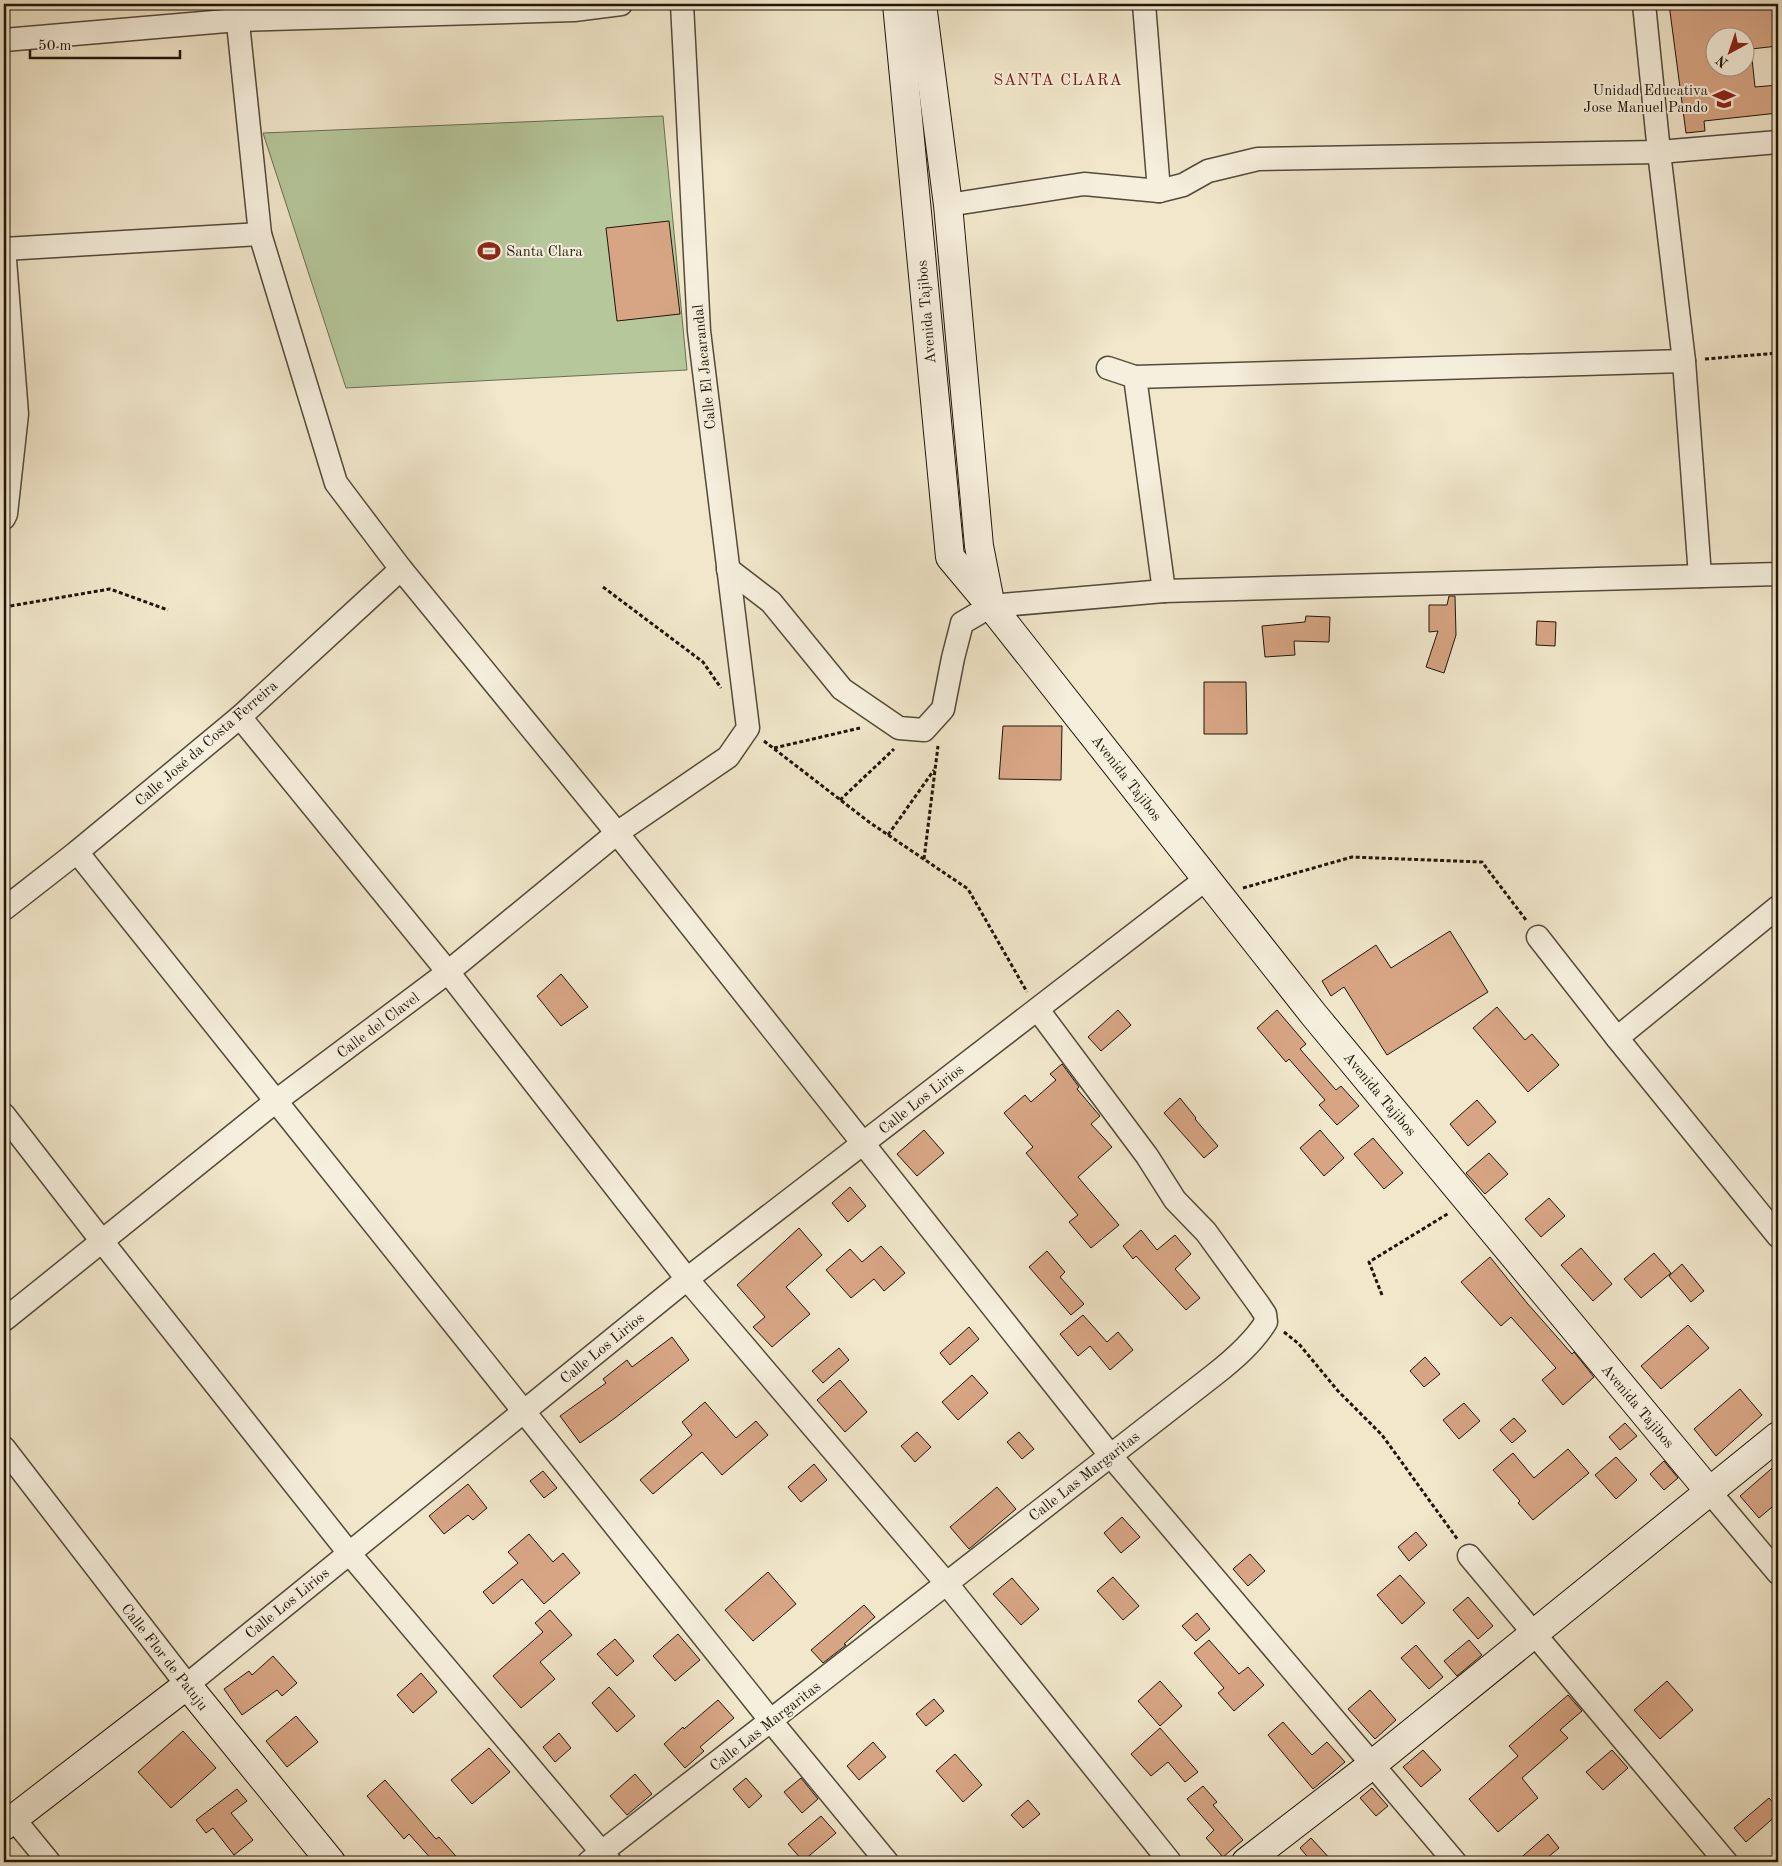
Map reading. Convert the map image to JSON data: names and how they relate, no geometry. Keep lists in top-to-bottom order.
{
  "streets": {
    "street": [
      "Avenida Tajibos",
      "Calle El Jacarandal",
      "Calle José da Costa Ferreira",
      "Calle del Clavel",
      "Calle Los Lirios",
      "Calle Las Margaritas",
      "Calle Flor de Patuju"
    ]
  },
  "crossings": [
    ["Avenida Tajibos", "Calle Los Lirios"],
    ["Calle El Jacarandal", "Calle del Clavel"],
    ["Calle Los Lirios", "Calle Flor de Patuju"]
  ],
  "districts": ["SANTA CLARA"],
  "places": {
    "school or university": ["Unidad Educativa Jose Manuel Pando"],
    "sports": ["Santa Clara"]
  },
  "scale_bar": "50 m",
  "north": "bottom left"
}
